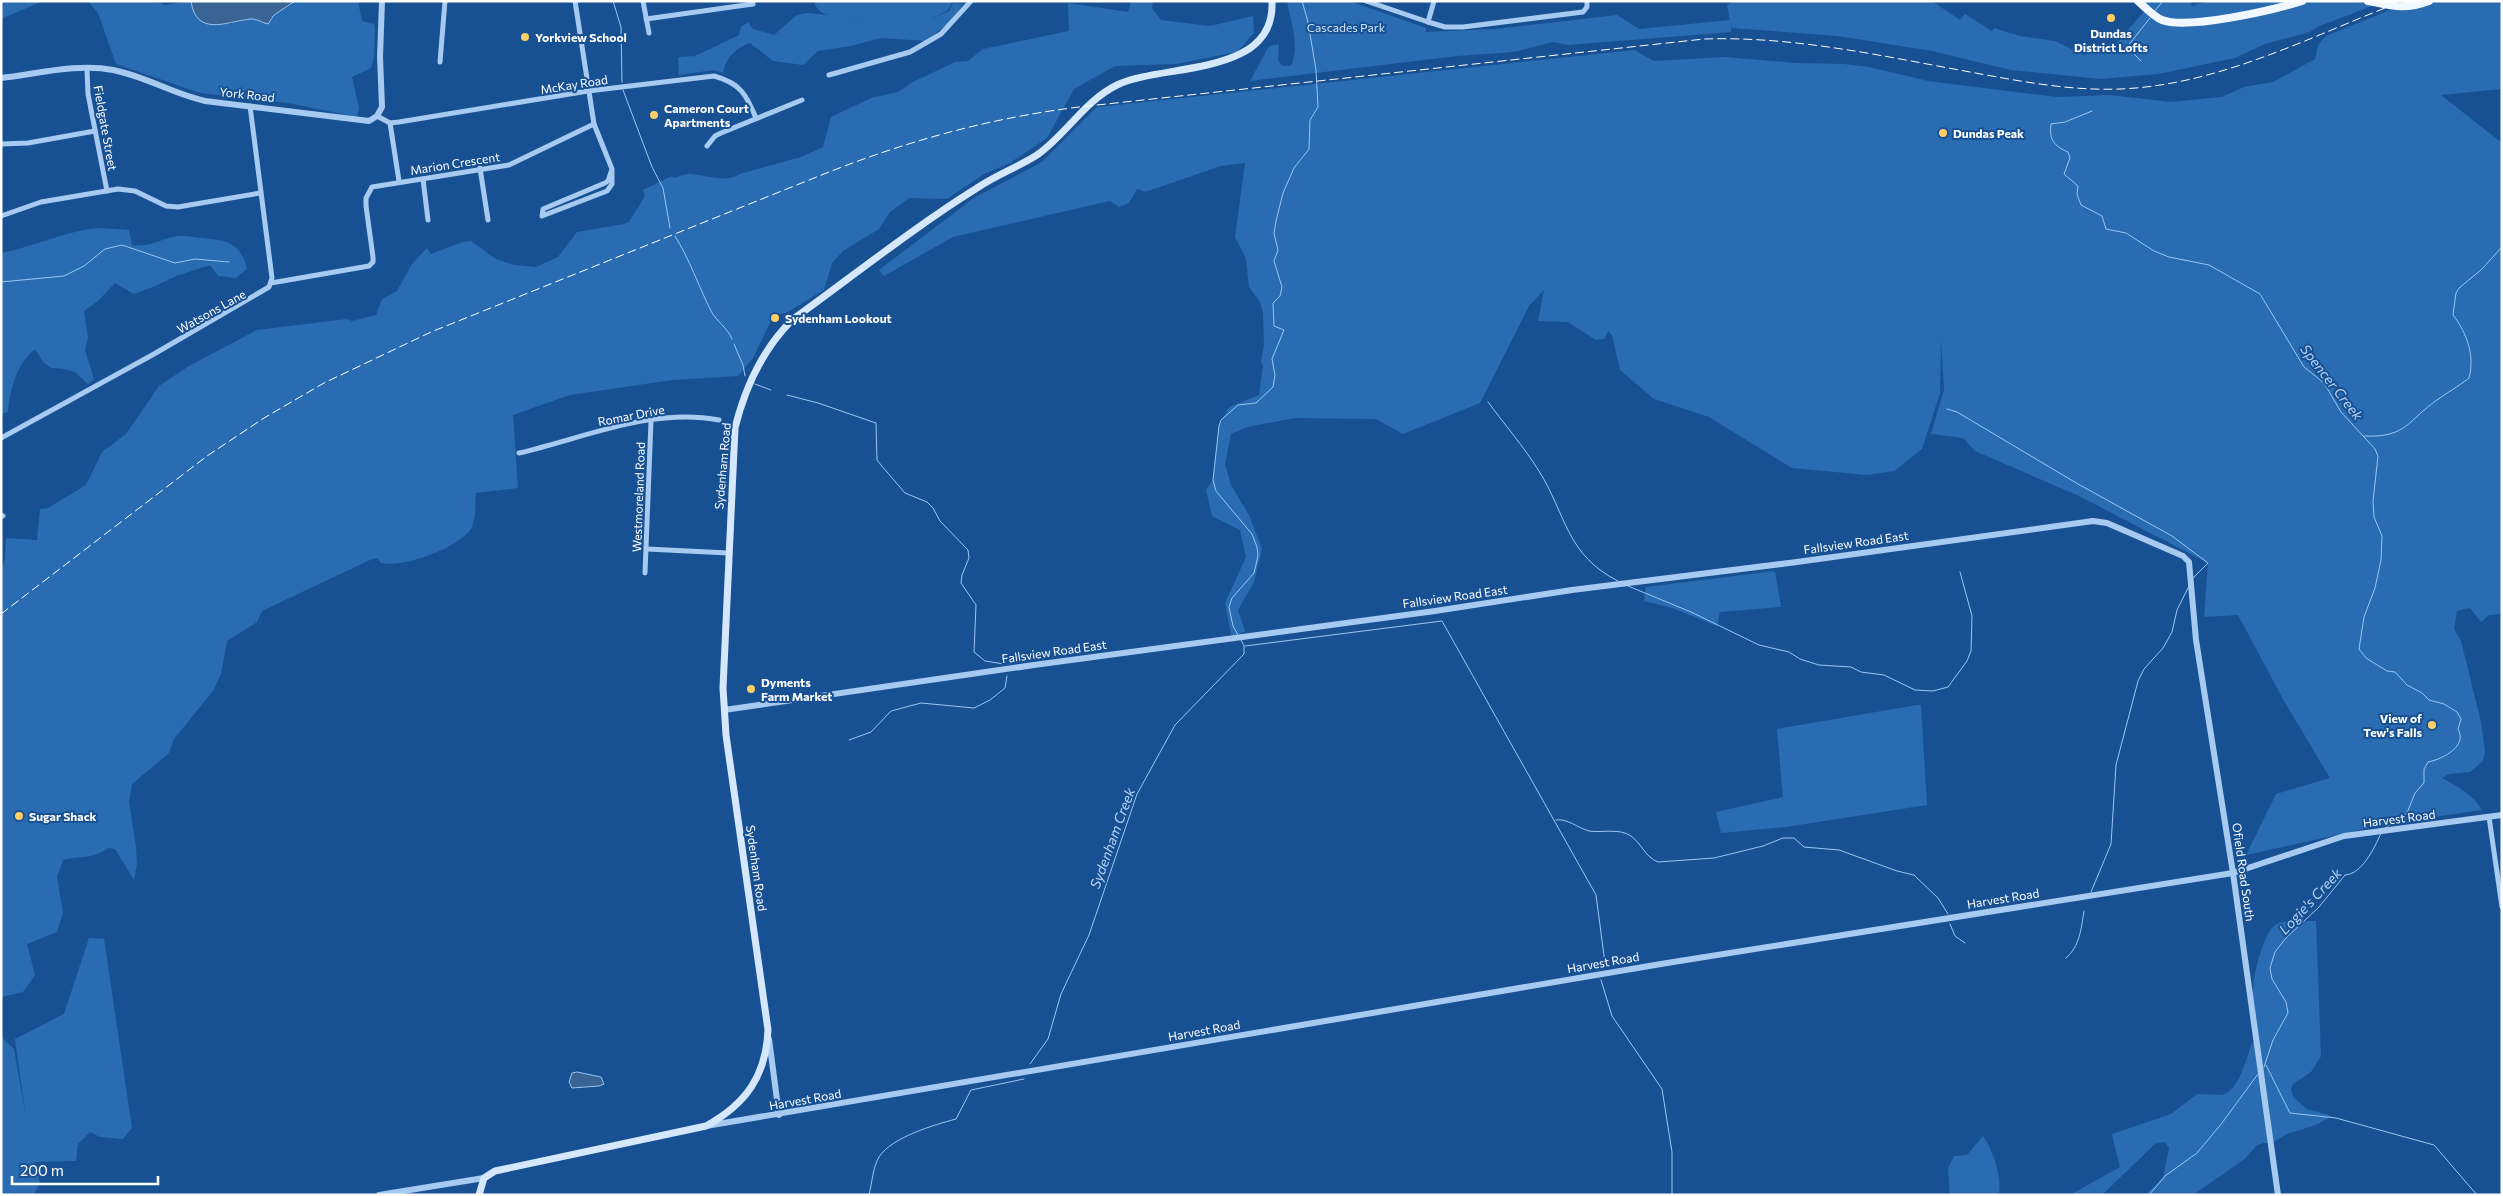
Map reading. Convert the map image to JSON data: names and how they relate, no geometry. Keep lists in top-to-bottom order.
{
  "streets": {
    "main road": ["Sydenham Road"],
    "street": [
      "McKay Road",
      "York Road",
      "Fieldgate Street",
      "Marion Crescent",
      "Watsons Lane",
      "Romar Drive",
      "Westmoreland Road",
      "Fallsview Road East",
      "Harvest Road",
      "Ofield Road South"
    ]
  },
  "crossings": [
    ["McKay Road", "Marion Crescent"],
    ["York Road", "Fieldgate Street"],
    ["Romar Drive", "Westmoreland Road"],
    ["Sydenham Road", "Fallsview Road East"],
    ["Sydenham Road", "Harvest Road"],
    ["Fallsview Road East", "Ofield Road South"],
    ["Harvest Road", "Ofield Road South"]
  ],
  "water": ["Spencer Creek", "Sydenham Creek", "Logie's Creek"],
  "parks": ["Cascades Park"],
  "places": [
    "Dundas District Lofts",
    "Yorkview School",
    "Cameron Court Apartments",
    "Dundas Peak",
    "Sydenham Lookout",
    "Dyments Farm Market",
    "View of Tew's Falls",
    "Sugar Shack"
  ],
  "scale_bar": "200 m"
}
